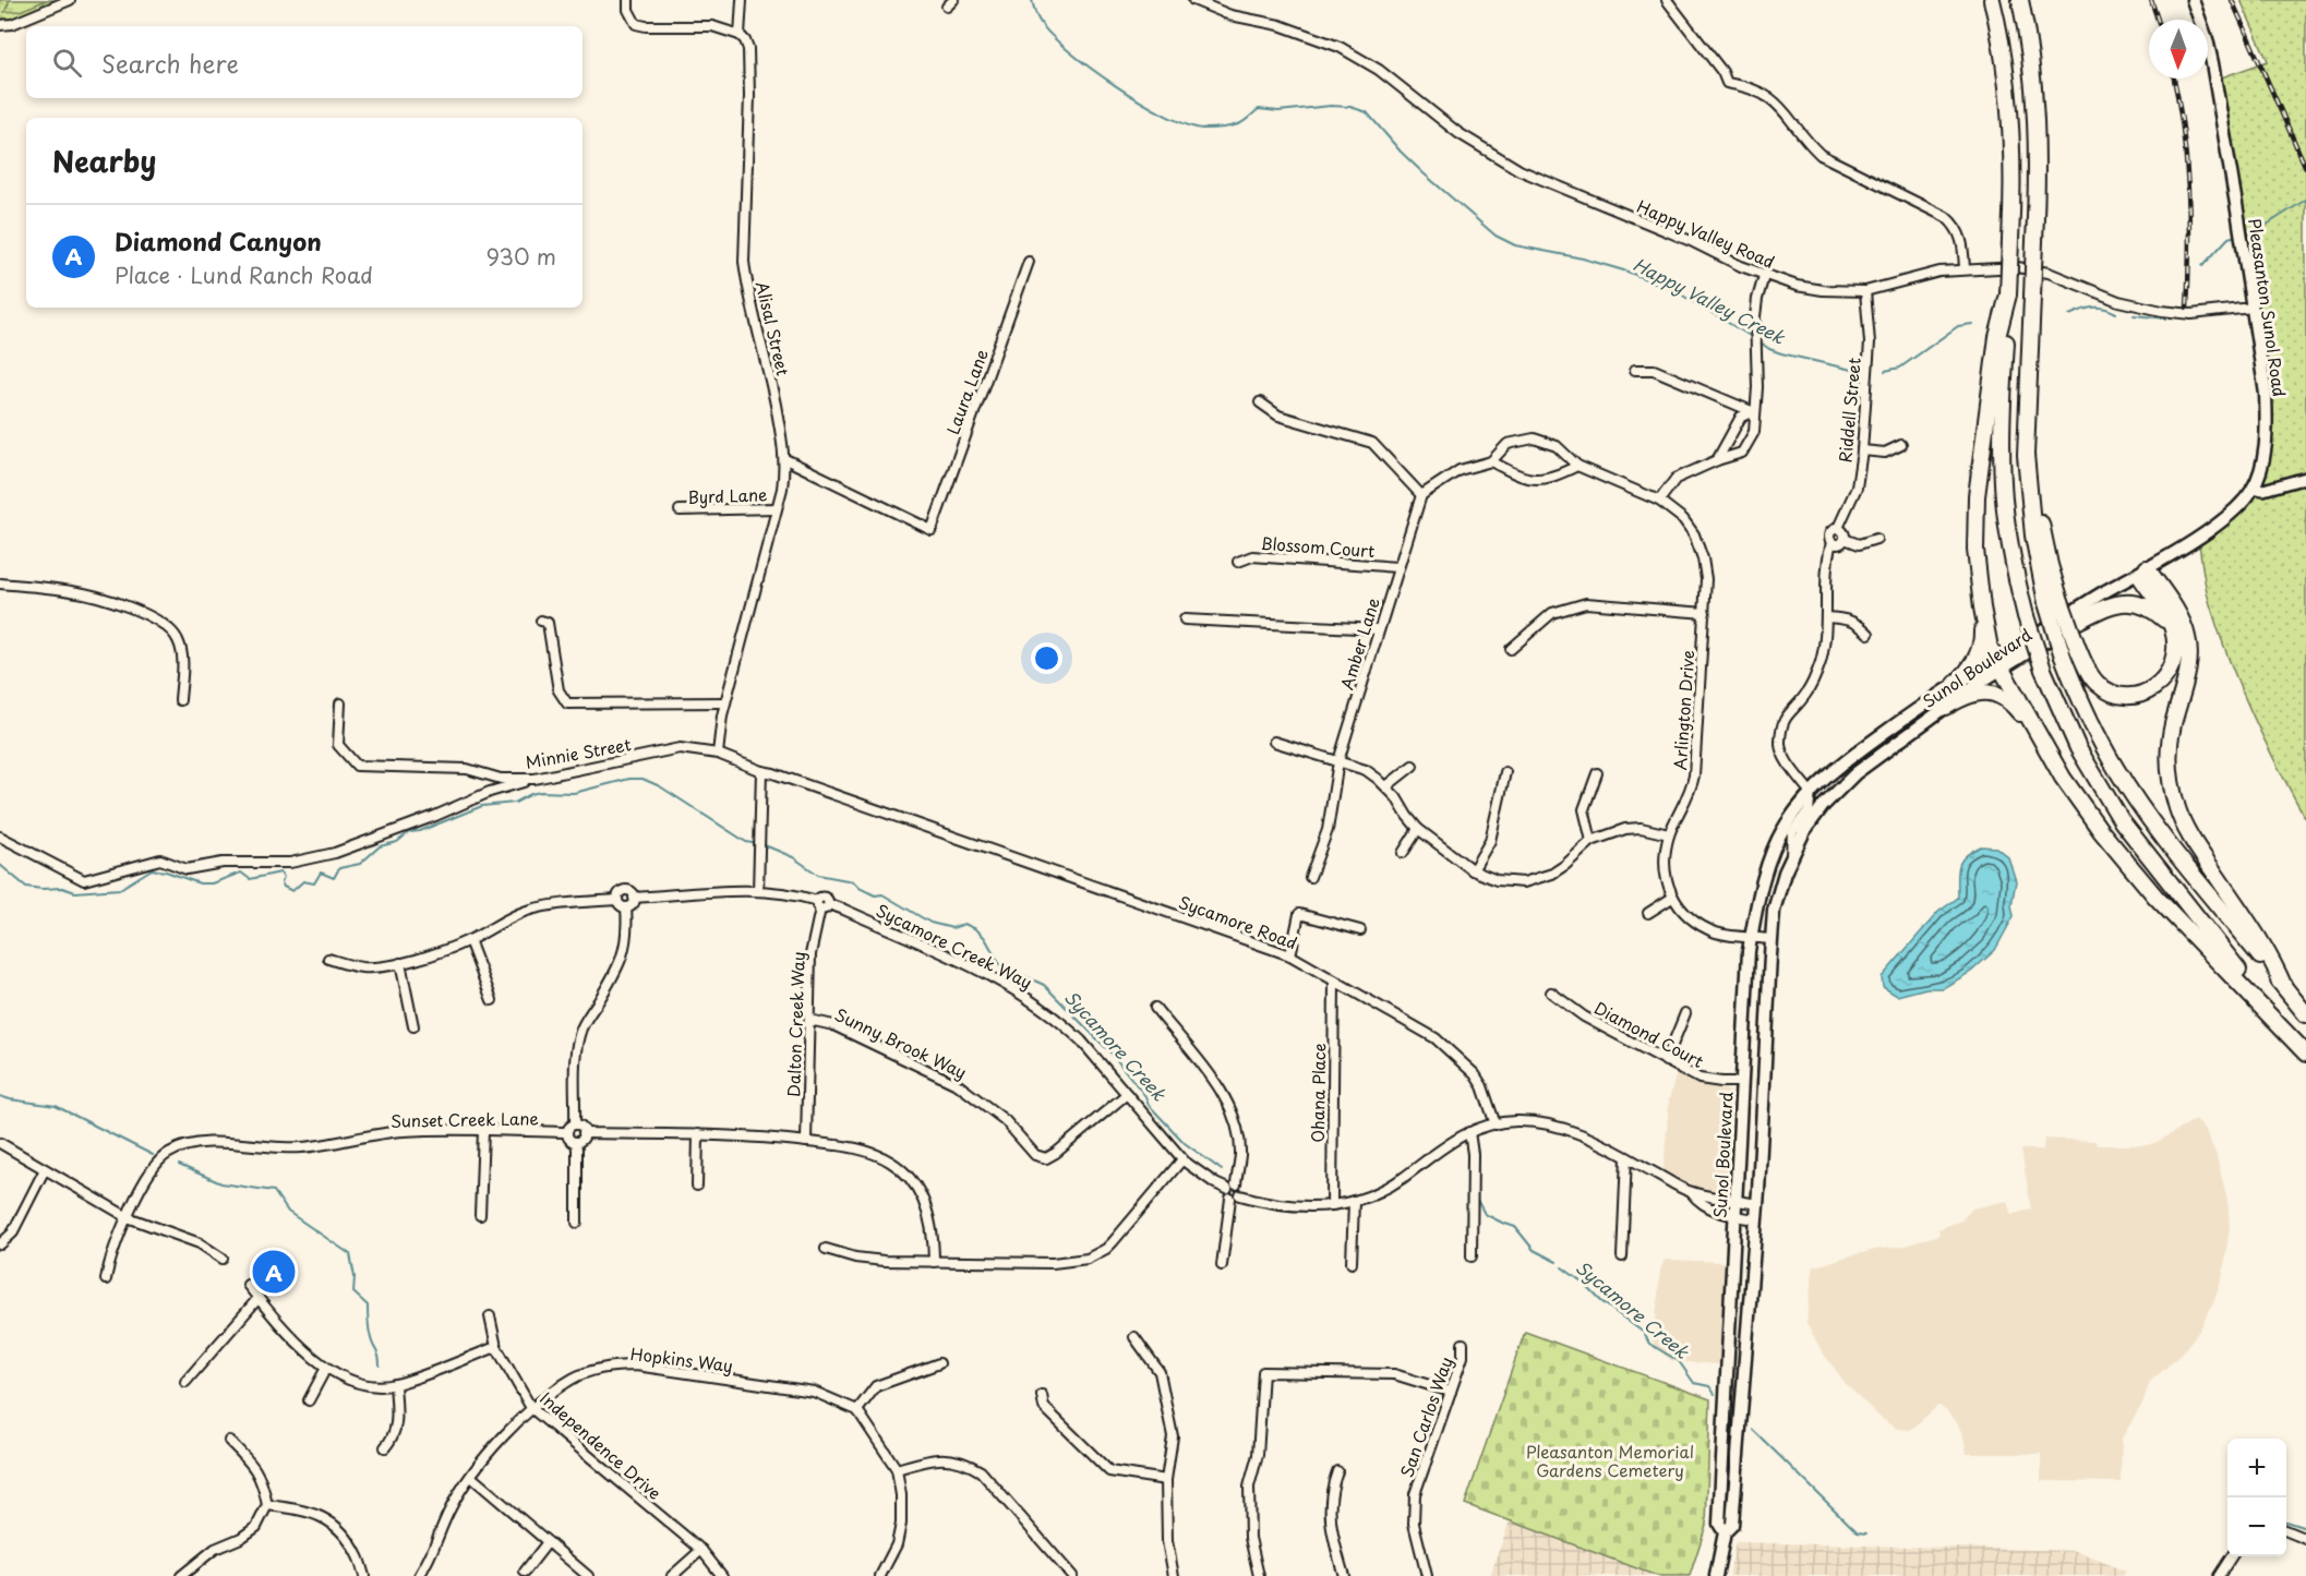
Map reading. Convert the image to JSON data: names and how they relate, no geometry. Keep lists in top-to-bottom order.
{
  "streets": {
    "main road": ["Pleasanton Sunol Road", "Sunol Boulevard"],
    "street": [
      "Happy Valley Road",
      "Alisal Street",
      "Laura Lane",
      "Riddell Street",
      "Byrd Lane",
      "Blossom Court",
      "Amber Lane",
      "Arlington Drive",
      "Minnie Street",
      "Sycamore Road",
      "Sycamore Creek Way",
      "Dalton Creek Way",
      "Diamond Court",
      "Sunny Brook Way",
      "Ohana Place",
      "Sunset Creek Lane",
      "Hopkins Way",
      "San Carlos Way",
      "Independence Drive"
    ]
  },
  "crossings": [
    ["Happy Valley Road", "Pleasanton Sunol Road"],
    ["Happy Valley Road", "Riddell Street"],
    ["Pleasanton Sunol Road", "Sunol Boulevard"],
    ["Alisal Street", "Laura Lane"],
    ["Alisal Street", "Byrd Lane"],
    ["Alisal Street", "Minnie Street"],
    ["Alisal Street", "Sycamore Road"],
    ["Blossom Court", "Amber Lane"],
    ["Sunol Boulevard", "Arlington Drive"],
    ["Sunol Boulevard", "Diamond Court"],
    ["Minnie Street", "Sycamore Road"],
    ["Sycamore Road", "Ohana Place"],
    ["Sycamore Creek Way", "Dalton Creek Way"],
    ["Sycamore Creek Way", "Sunny Brook Way"],
    ["Dalton Creek Way", "Sunny Brook Way"],
    ["Hopkins Way", "Independence Drive"]
  ],
  "water": ["Happy Valley Creek", "Sycamore Creek"],
  "parks": ["Pleasanton Memorial Gardens Cemetery"],
  "north": "bottom",
  "page": {
    "search": "Search here",
    "heading": "Nearby",
    "list": [
      {
        "mark": "A",
        "name": "Diamond Canyon",
        "note": "Place · Lund Ranch Road",
        "value": "930 m"
      }
    ],
    "pins": "A",
    "map_buttons": ["+", "−"]
  }
}
